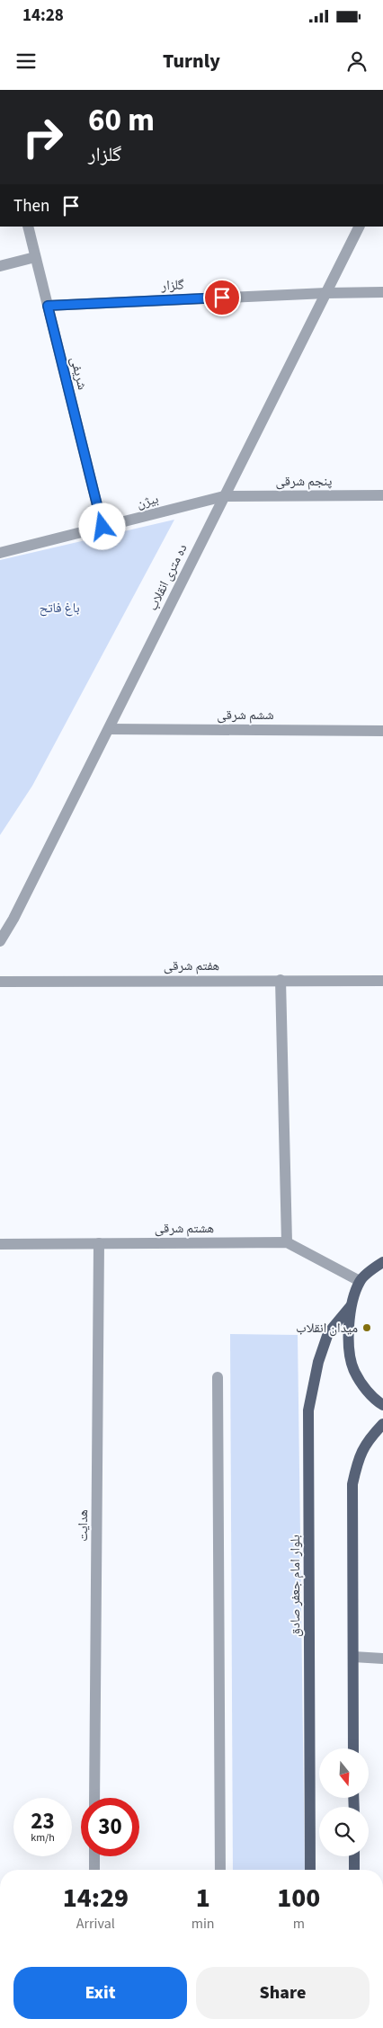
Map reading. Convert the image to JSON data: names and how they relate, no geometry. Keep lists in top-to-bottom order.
{
  "streets": {
    "main road": ["بلوار امام جعفر صادق"],
    "street": [
      "گلزار",
      "شریفی",
      "پنجم شرقی",
      "بیژن",
      "ده متری انقلاب",
      "ششم شرقی",
      "هفتم شرقی",
      "هشتم شرقی",
      "هدایت"
    ]
  },
  "crossings": [
    ["گلزار", "شریفی"],
    ["گلزار", "ده متری انقلاب"],
    ["شریفی", "بیژن"],
    ["پنجم شرقی", "بیژن"],
    ["پنجم شرقی", "ده متری انقلاب"],
    ["بیژن", "ده متری انقلاب"],
    ["ده متری انقلاب", "ششم شرقی"],
    ["هشتم شرقی", "هدایت"]
  ],
  "parks": ["باغ فاتح"],
  "places": ["میدان انقلاب"],
  "north": "bottom",
  "page": {
    "status": "14:28",
    "header": "Turnly",
    "turn": ["60 m", "گلزار"],
    "then": "Then",
    "speed": "23 km/h",
    "limit": "30",
    "eta": [
      "14:29",
      "Arrival",
      "1",
      "min",
      "100",
      "m"
    ],
    "buttons": ["Exit", "Share"]
  }
}
